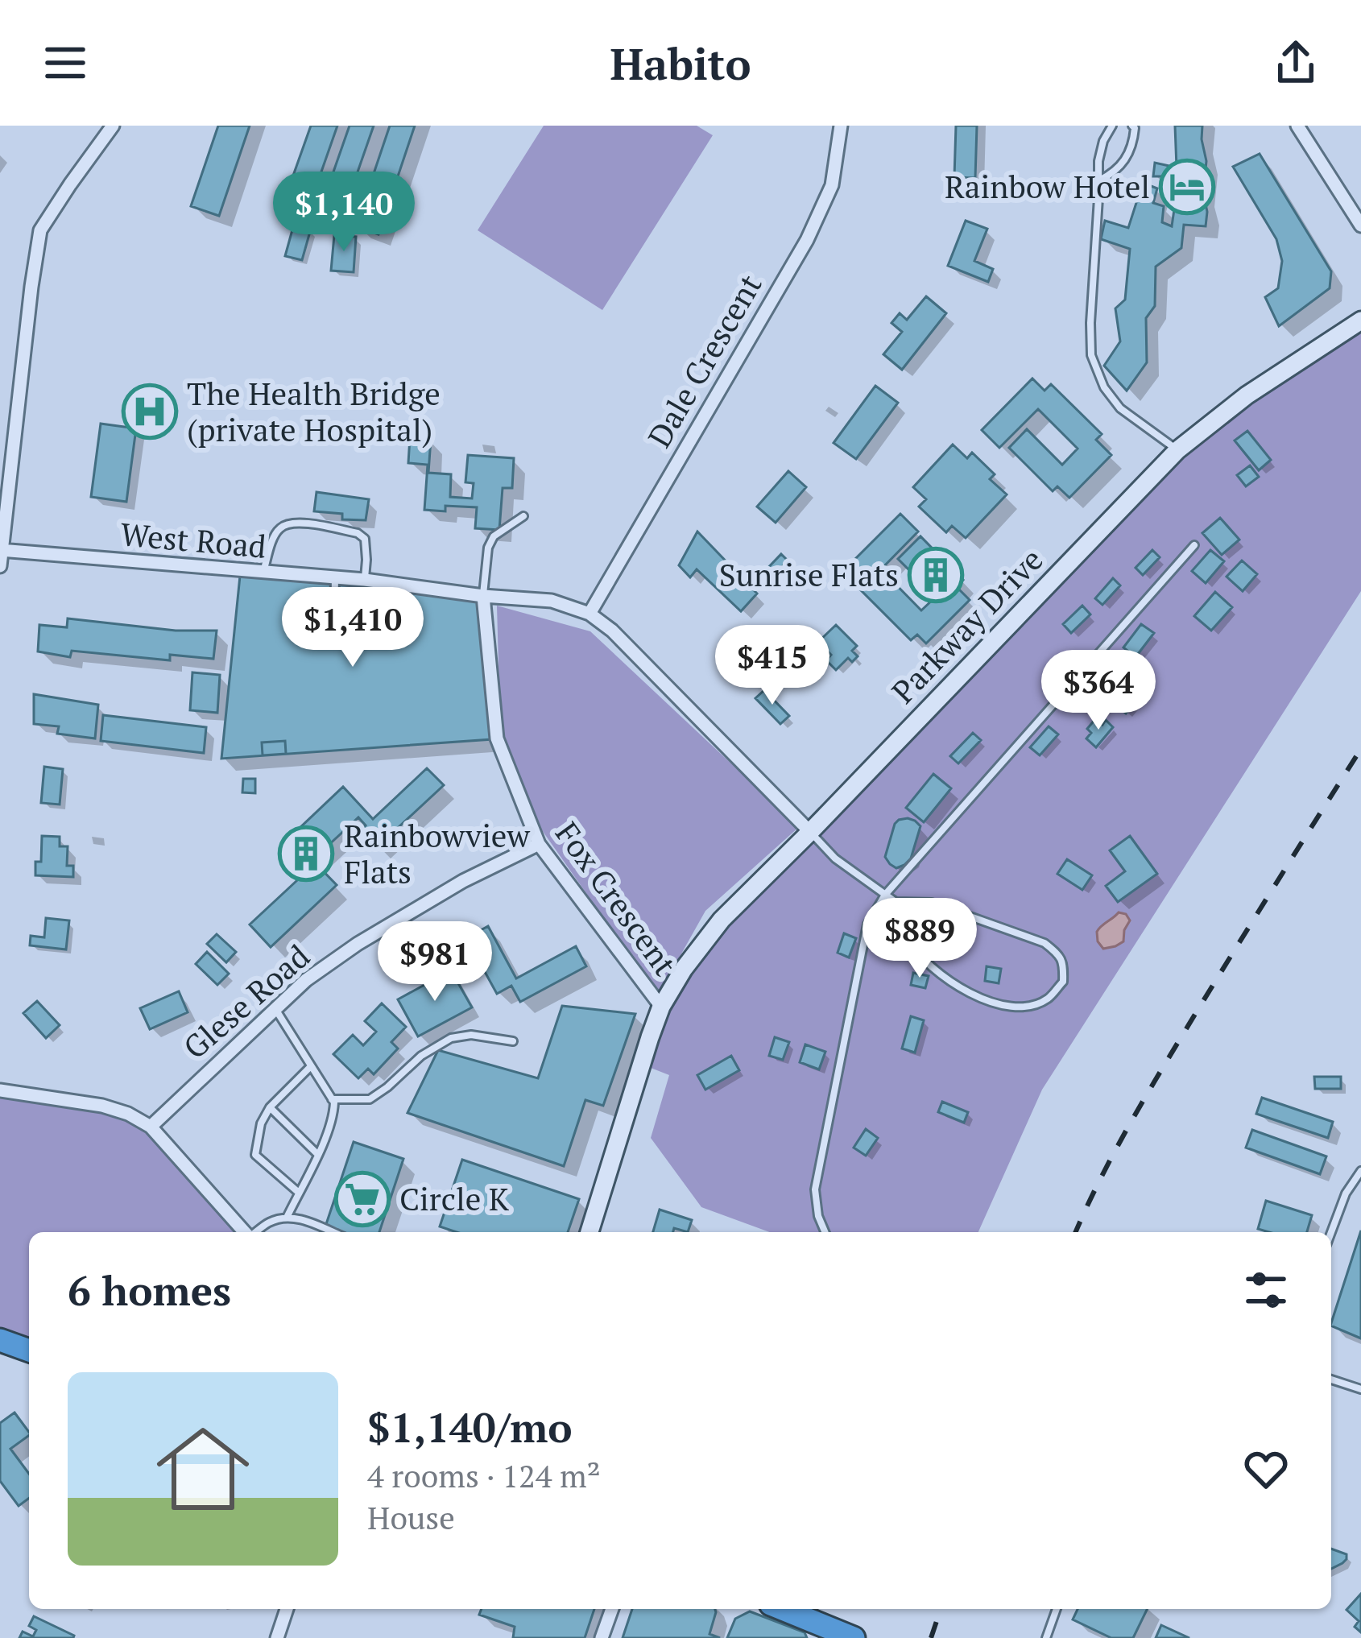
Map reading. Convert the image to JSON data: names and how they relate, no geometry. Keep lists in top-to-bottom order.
{
  "streets": {
    "street": [
      "Dale Crescent",
      "West Road",
      "Parkway Drive",
      "Fox Crescent",
      "Glese Road"
    ]
  },
  "crossings": [
    ["Dale Crescent", "West Road"],
    ["West Road", "Parkway Drive"],
    ["West Road", "Fox Crescent"],
    ["Parkway Drive", "Fox Crescent"],
    ["Fox Crescent", "Glese Road"]
  ],
  "places": {
    "hotel": ["Rainbow Hotel"],
    "hospital": ["The Health Bridge (private Hospital)"],
    "building": ["Sunrise Flats", "Rainbowview Flats"],
    "supermarket": ["Circle K"]
  },
  "page": {
    "header": "Habito",
    "price": [
      "$1,140",
      "$1,410",
      "$415",
      "$364",
      "$889",
      "$981"
    ],
    "heading": "6 homes",
    "list": [
      {
        "name": "$1,140/mo",
        "note": "4 rooms · 124 m² · House"
      }
    ]
  }
}
